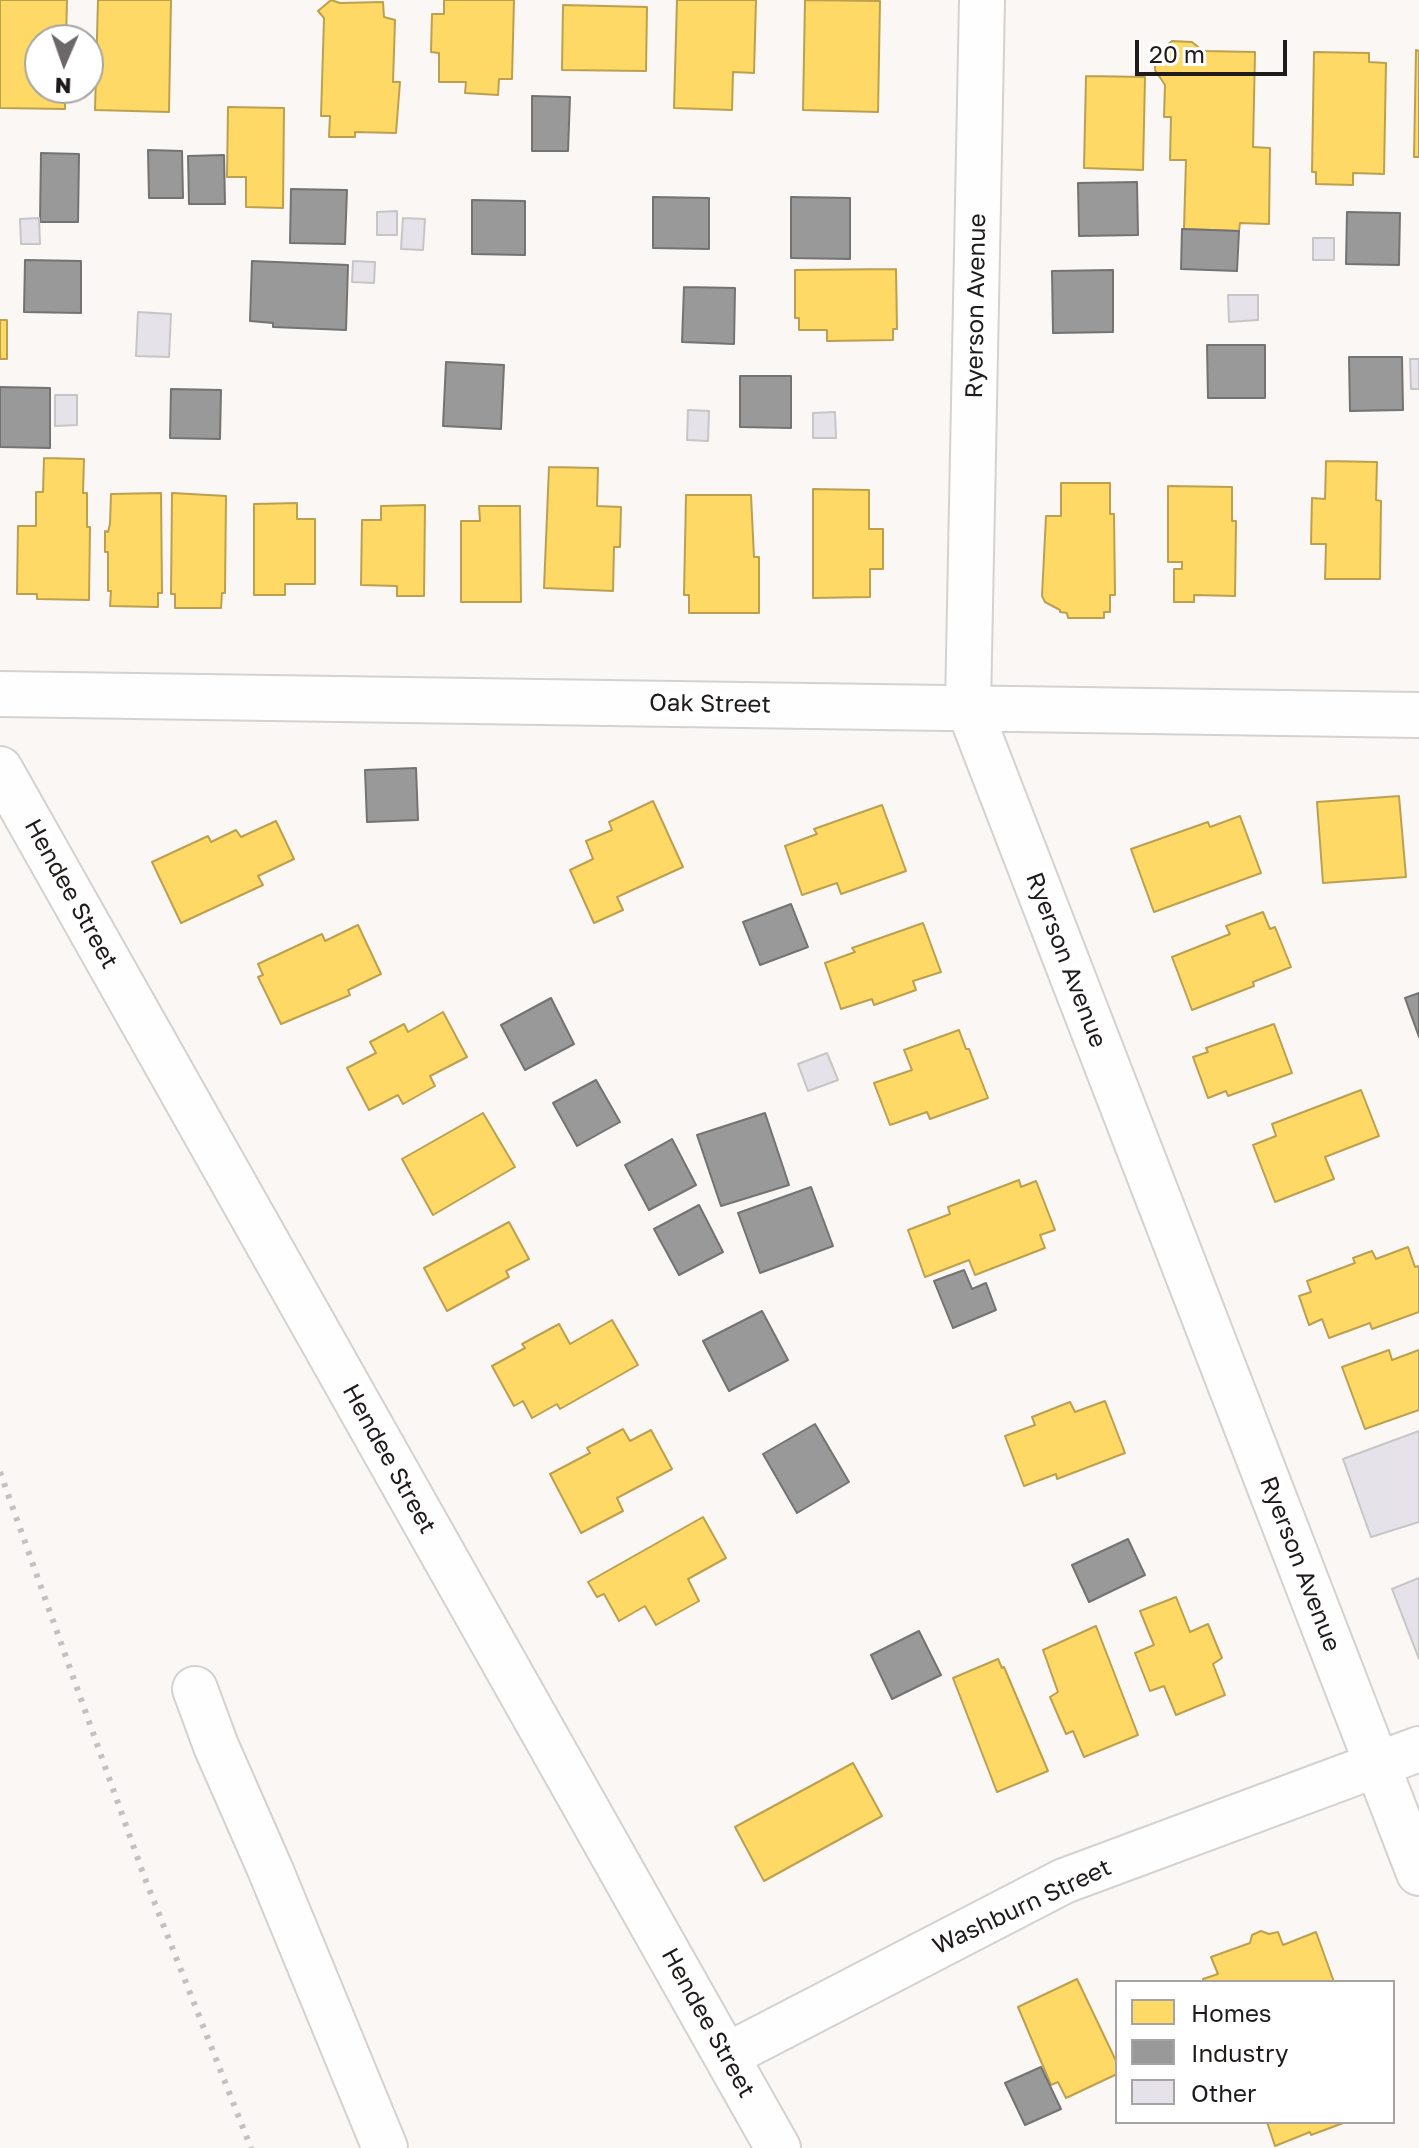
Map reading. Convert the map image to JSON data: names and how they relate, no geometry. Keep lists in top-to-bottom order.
{
  "streets": {
    "street": [
      "Ryerson Avenue",
      "Oak Street",
      "Hendee Street",
      "Washburn Street"
    ]
  },
  "crossings": [
    ["Ryerson Avenue", "Oak Street"],
    ["Ryerson Avenue", "Washburn Street"],
    ["Hendee Street", "Washburn Street"]
  ],
  "legend": ["Homes", "Industry", "Other"],
  "scale_bar": "20 m",
  "north": "bottom"
}
